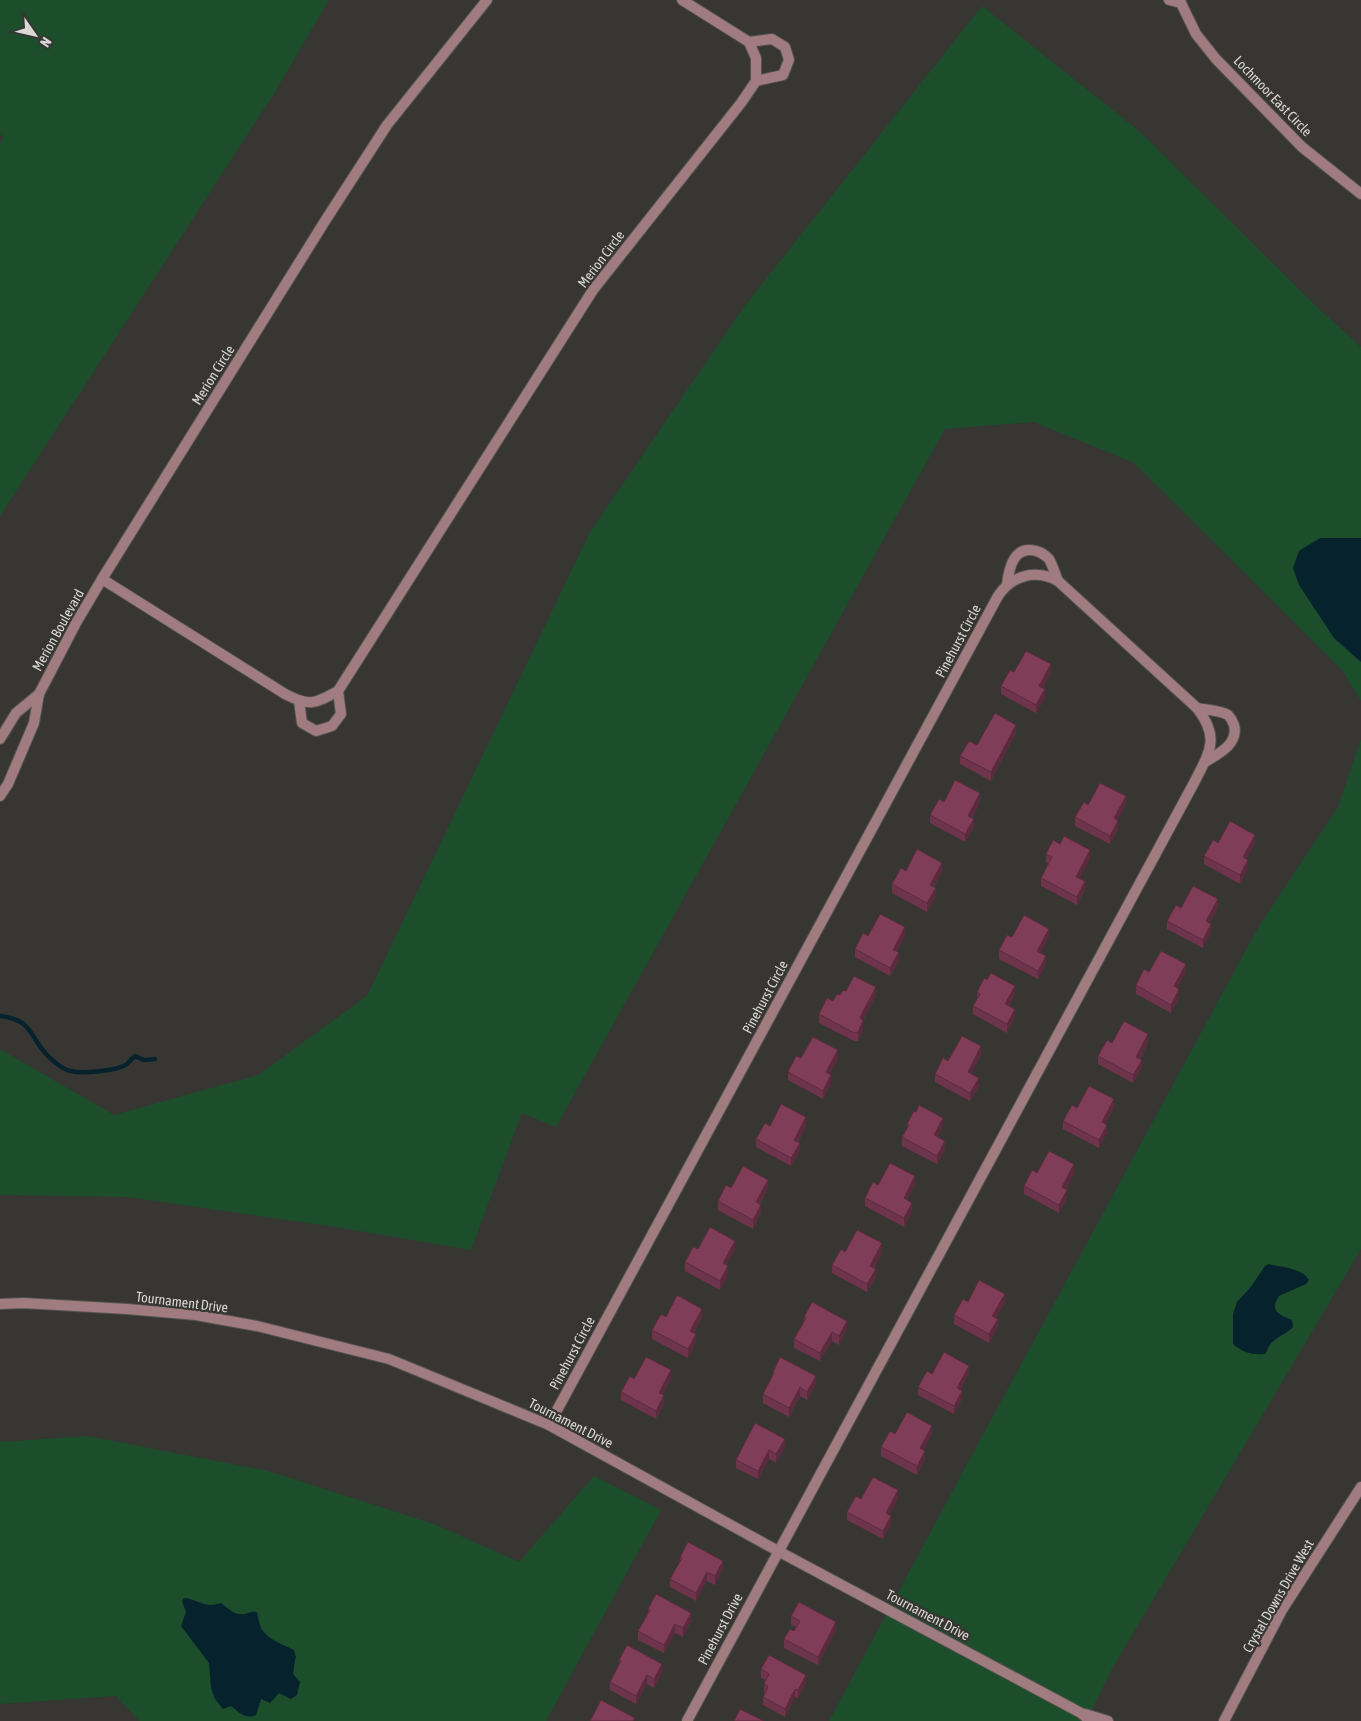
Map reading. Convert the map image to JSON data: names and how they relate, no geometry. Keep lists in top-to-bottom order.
{
  "streets": {
    "street": [
      "Lochmoor East Circle",
      "Merion Circle",
      "Merion Boulevard",
      "Pinehurst Circle",
      "Tournament Drive",
      "Crystal Downs Drive West",
      "Pinehurst Drive"
    ]
  },
  "crossings": [
    ["Merion Circle", "Merion Boulevard"],
    ["Pinehurst Circle", "Tournament Drive"],
    ["Pinehurst Circle", "Pinehurst Drive"],
    ["Tournament Drive", "Pinehurst Drive"]
  ],
  "north": "bottom right"
}
